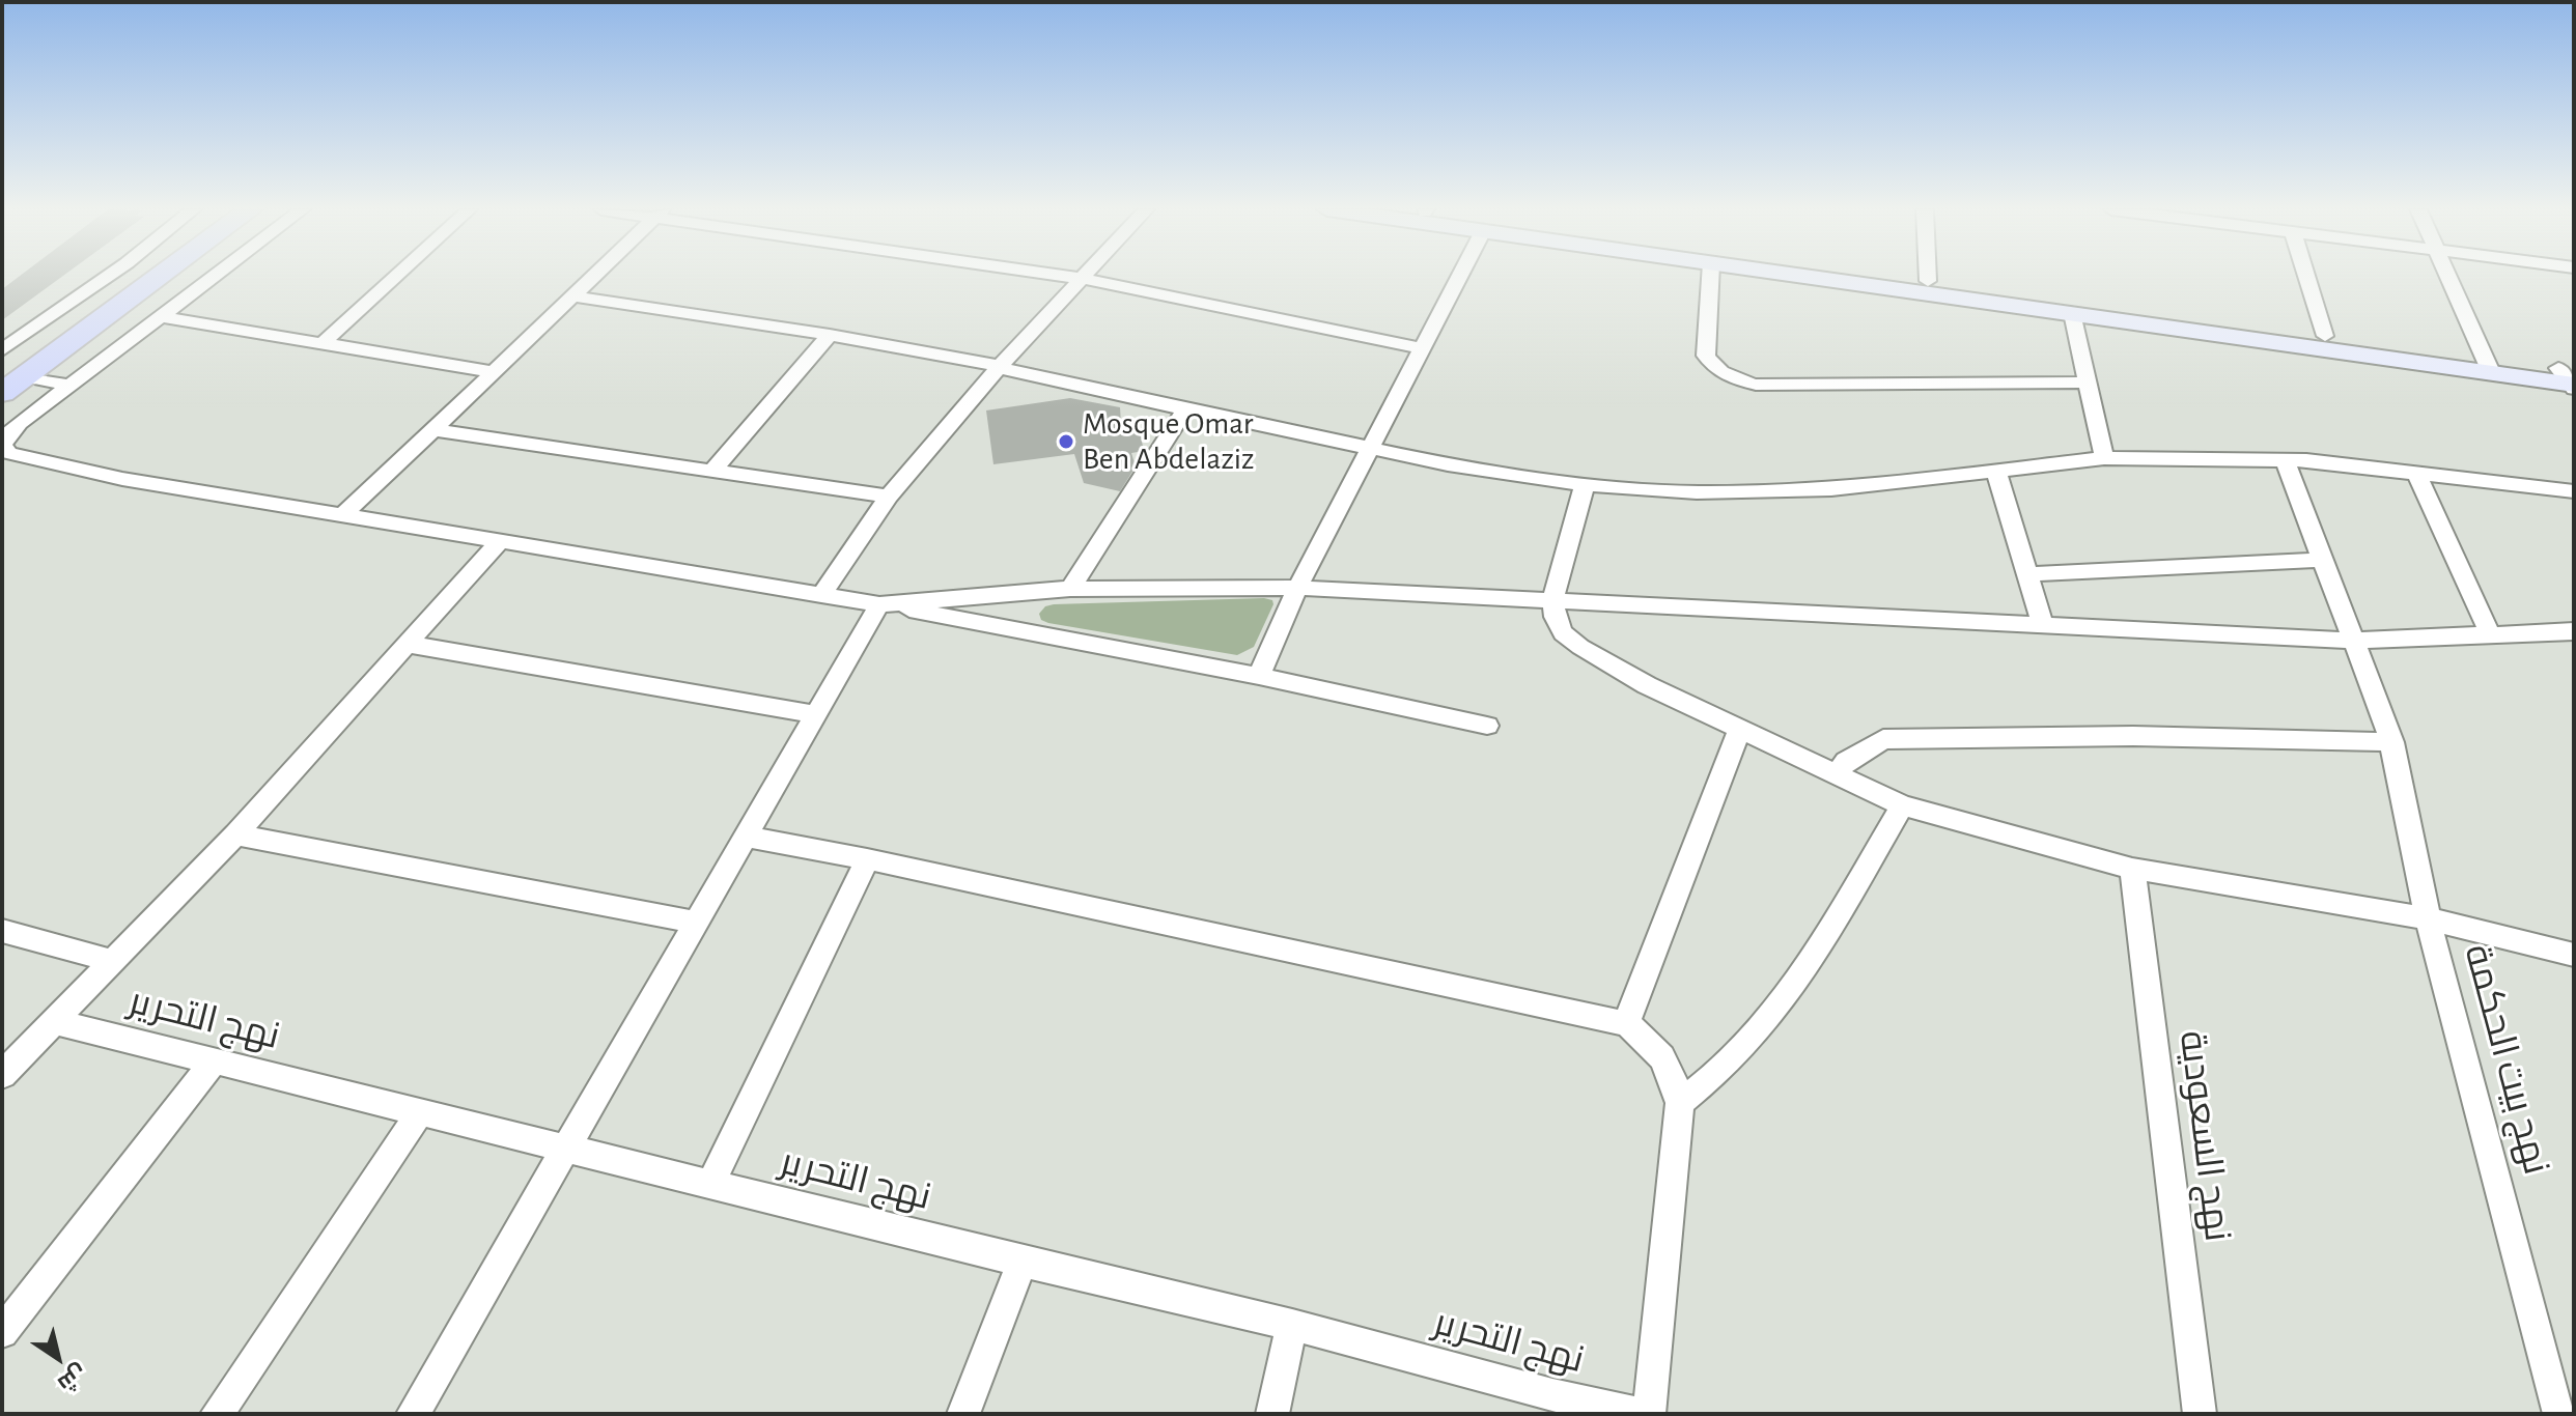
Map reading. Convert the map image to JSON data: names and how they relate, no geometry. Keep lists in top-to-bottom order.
{
  "streets": {
    "street": ["نهج التحرير", "نهج بيت الحكمة", "نهج السعودية"]
  },
  "places": ["Mosque Omar Ben Abdelaziz"],
  "north": "bottom right"
}
